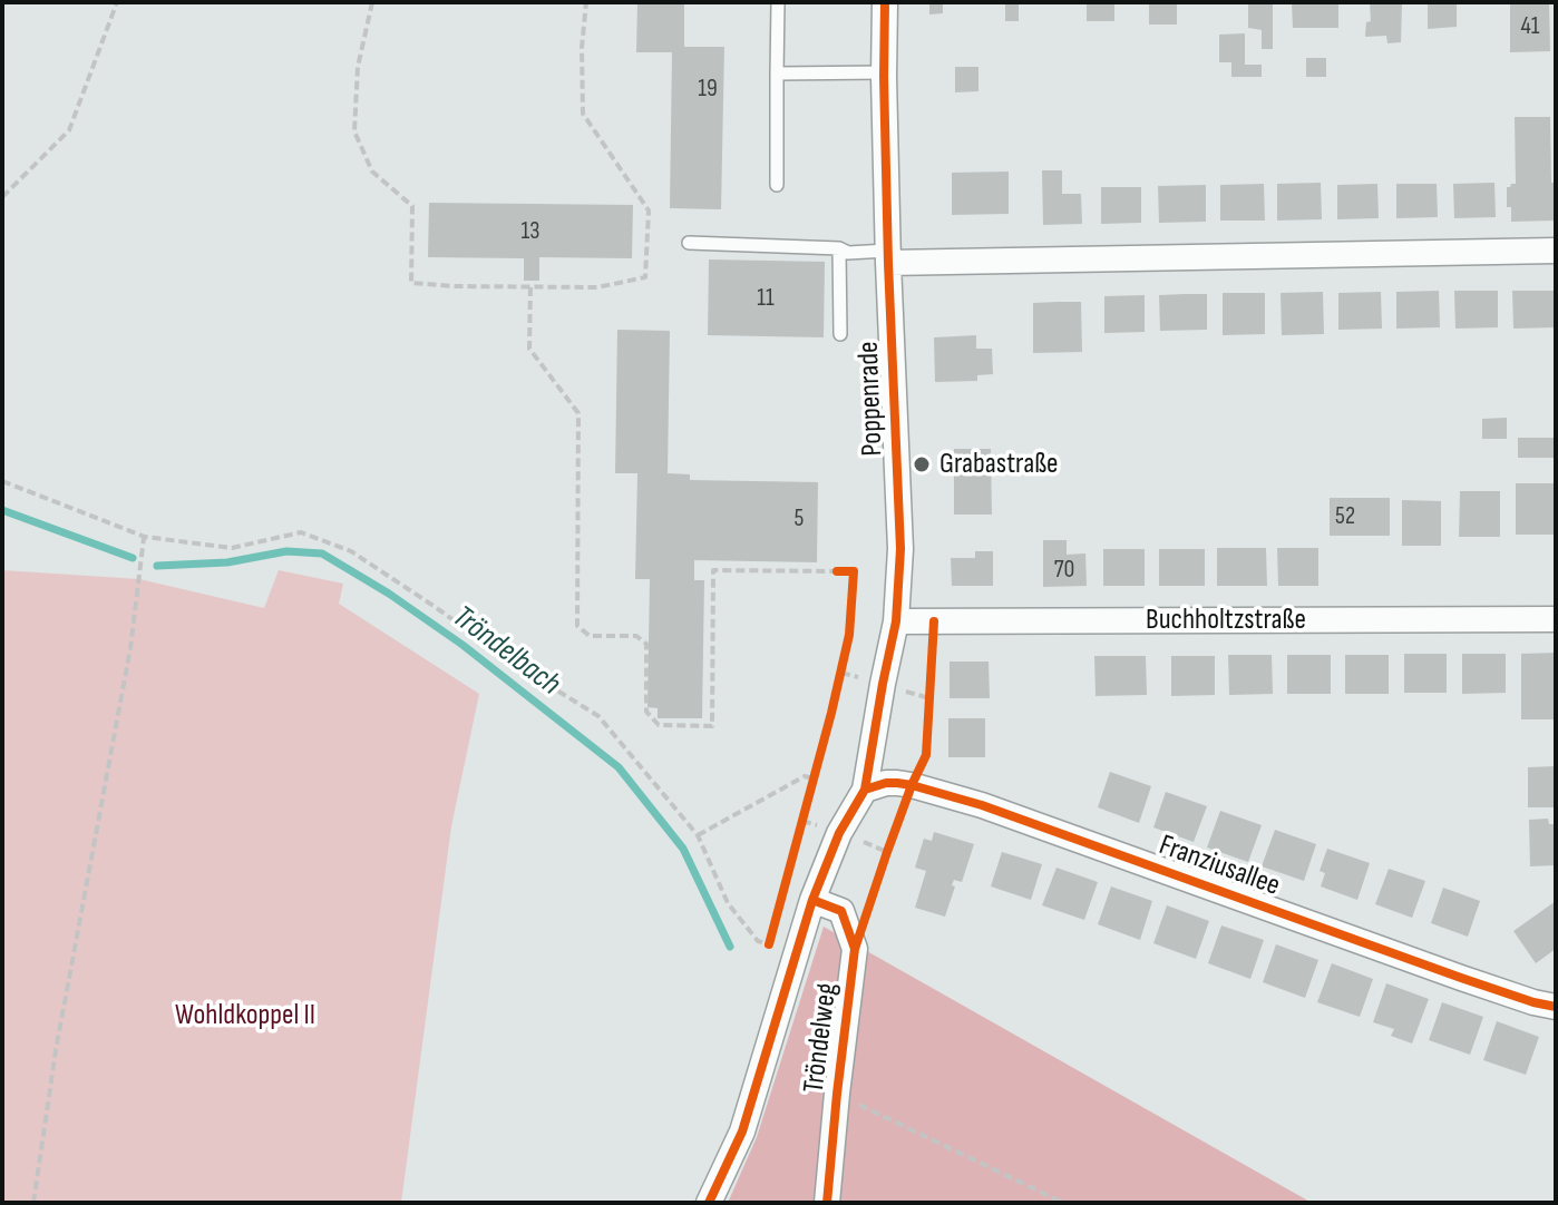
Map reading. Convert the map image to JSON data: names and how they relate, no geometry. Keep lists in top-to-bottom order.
{
  "streets": {
    "street": [
      "Poppenrade",
      "Buchholtzstraße",
      "Franziusallee",
      "Tröndelweg"
    ]
  },
  "crossings": [
    ["Poppenrade", "Buchholtzstraße"],
    ["Poppenrade", "Franziusallee"],
    ["Poppenrade", "Tröndelweg"],
    ["Franziusallee", "Tröndelweg"]
  ],
  "water": ["Tröndelbach"],
  "parks": ["Wohldkoppel II"],
  "places": ["Grabastraße"],
  "house_numbers": [
    "41",
    "19",
    "13",
    "11",
    "52",
    "5",
    "70"
  ]
}
